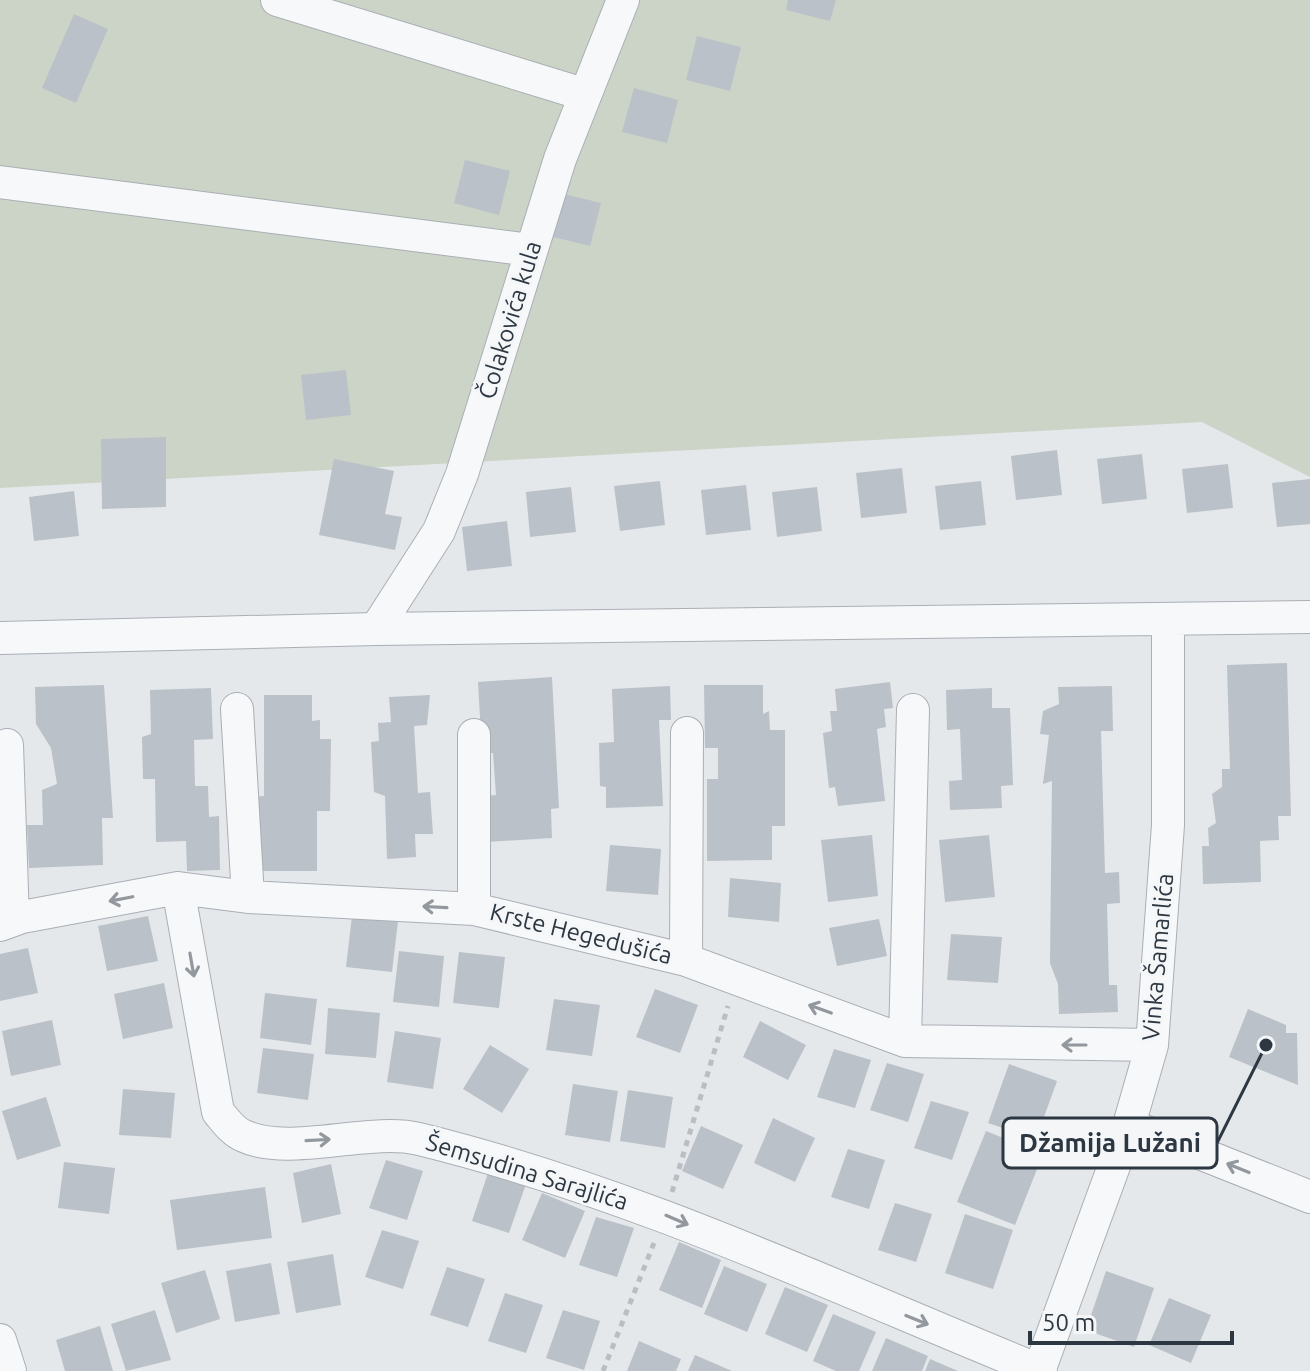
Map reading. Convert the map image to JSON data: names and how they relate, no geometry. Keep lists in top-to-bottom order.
{
  "streets": {
    "street": [
      "Čolakovića kula",
      "Krste Hegedušića",
      "Vinka Šamarlića",
      "Šemsudina Sarajlića"
    ]
  },
  "crossings": [
    ["Krste Hegedušića", "Vinka Šamarlića"],
    ["Krste Hegedušića", "Šemsudina Sarajlića"],
    ["Vinka Šamarlića", "Šemsudina Sarajlića"]
  ],
  "one_way": ["Šemsudina Sarajlića"],
  "places": ["Džamija Lužani"],
  "scale_bar": "50 m"
}
